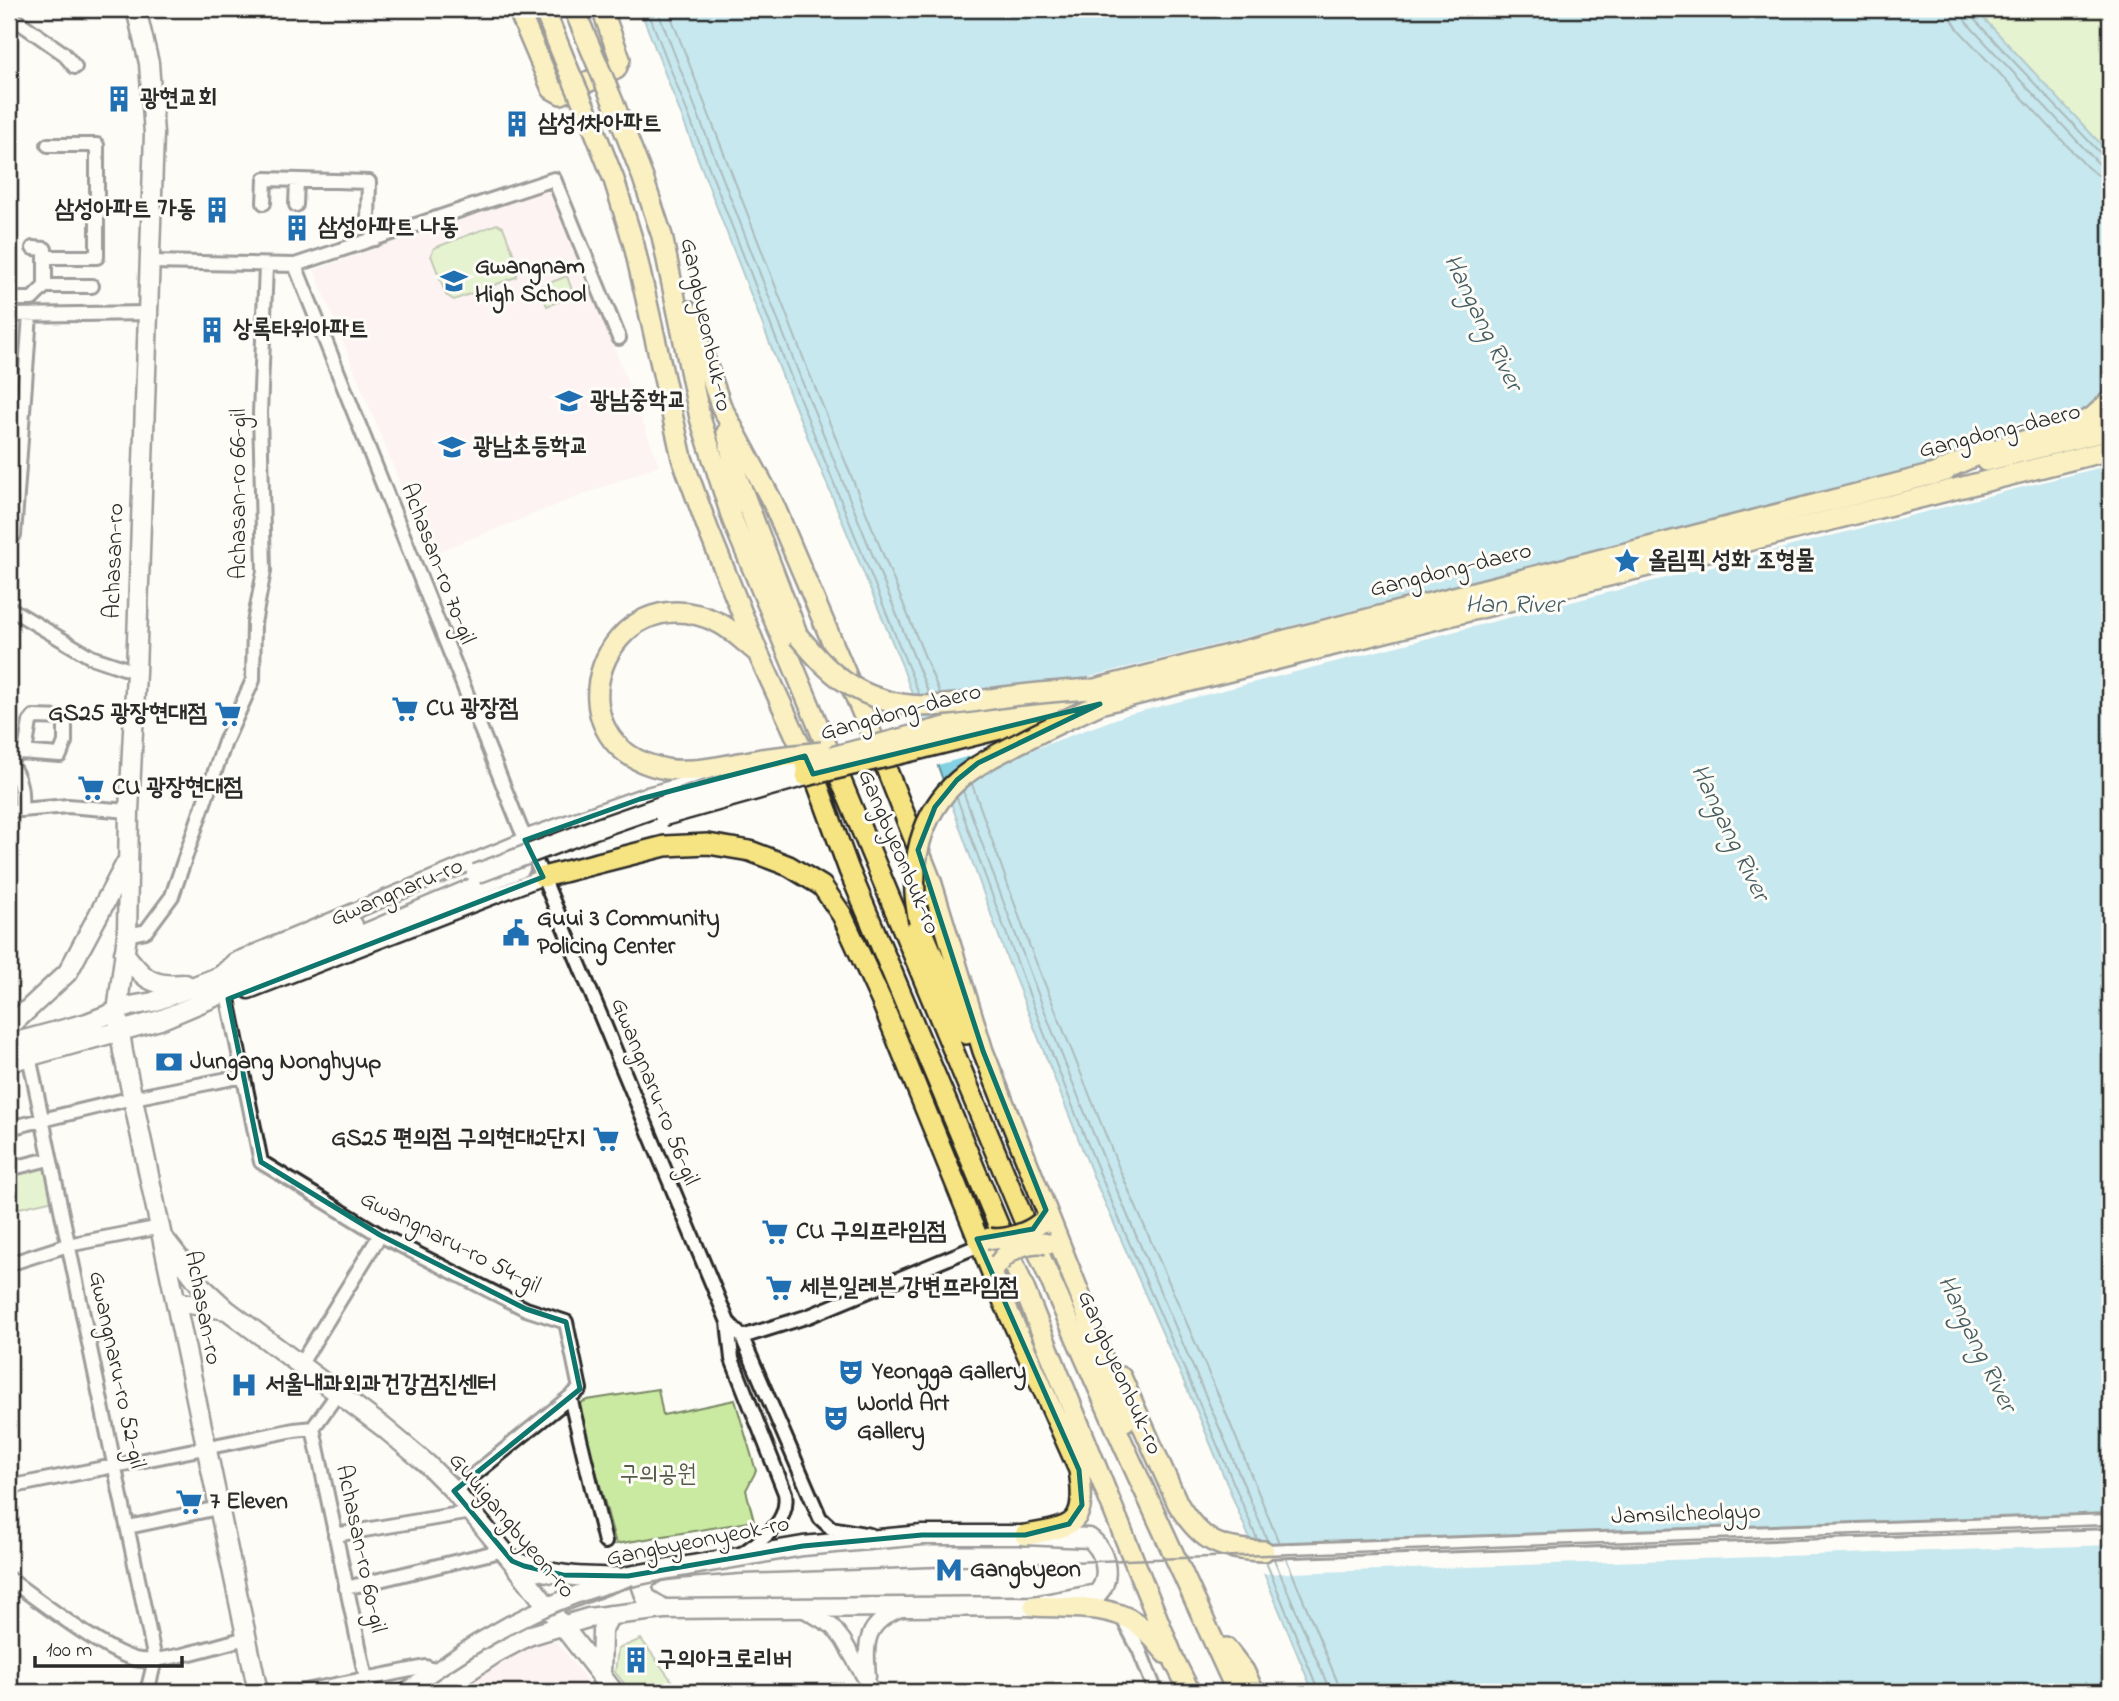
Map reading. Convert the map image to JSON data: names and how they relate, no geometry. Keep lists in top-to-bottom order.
{
  "streets": {
    "main road": [
      "Gangbyeonbuk-ro",
      "Gangdong-daero",
      "Achasan-ro",
      "Gwangnaru-ro",
      "Guuigangbyeon-ro",
      "Gangbyeonyeok-ro"
    ],
    "street": [
      "Achasan-ro 66-gil",
      "Achasan-ro 70-gil",
      "Gwangnaru-ro 56-gil",
      "Gwangnaru-ro 54-gil",
      "Gwangnaru-ro 52-gil",
      "Jamsilcheolgyo",
      "Achasan-ro 60-gil"
    ]
  },
  "crossings": [
    ["Gangdong-daero", "Gwangnaru-ro"],
    ["Achasan-ro 66-gil", "Achasan-ro"],
    ["Achasan-ro", "Gwangnaru-ro"],
    ["Achasan-ro", "Guuigangbyeon-ro"],
    ["Achasan-ro 70-gil", "Gwangnaru-ro 56-gil"],
    ["Gwangnaru-ro", "Gwangnaru-ro 52-gil"],
    ["Gwangnaru-ro 56-gil", "Gangbyeonyeok-ro"],
    ["Guuigangbyeon-ro", "Gangbyeonyeok-ro"]
  ],
  "water": ["Hangang River", "Han River"],
  "parks": ["구의공원"],
  "places": {
    "building": [
      "광현교회",
      "삼성1차아파트",
      "삼성아파트 가동",
      "삼성아파트 나동",
      "상록타워아파트",
      "구의아크로리버"
    ],
    "school or university": ["Gwangnam High School", "광남중학교", "광남초등학교"],
    "place": ["올림픽 성화 조형물"],
    "supermarket": [
      "CU 광장점",
      "GS25 광장현대점",
      "CU 광장현대점",
      "GS25 편의점 구의현대2단지",
      "CU 구의프라임점",
      "세븐일레븐 강변프라임점",
      "7 Eleven"
    ],
    "public building": ["Guui 3 Community Policing Center"],
    "bank": ["Jungang Nonghyup"],
    "theatre": ["Yeongga Gallery", "World Art Gallery"],
    "hospital": ["서울내과외과건강검진센터"],
    "metro station": ["Gangbyeon"]
  },
  "scale_bar": "100 m"
}
